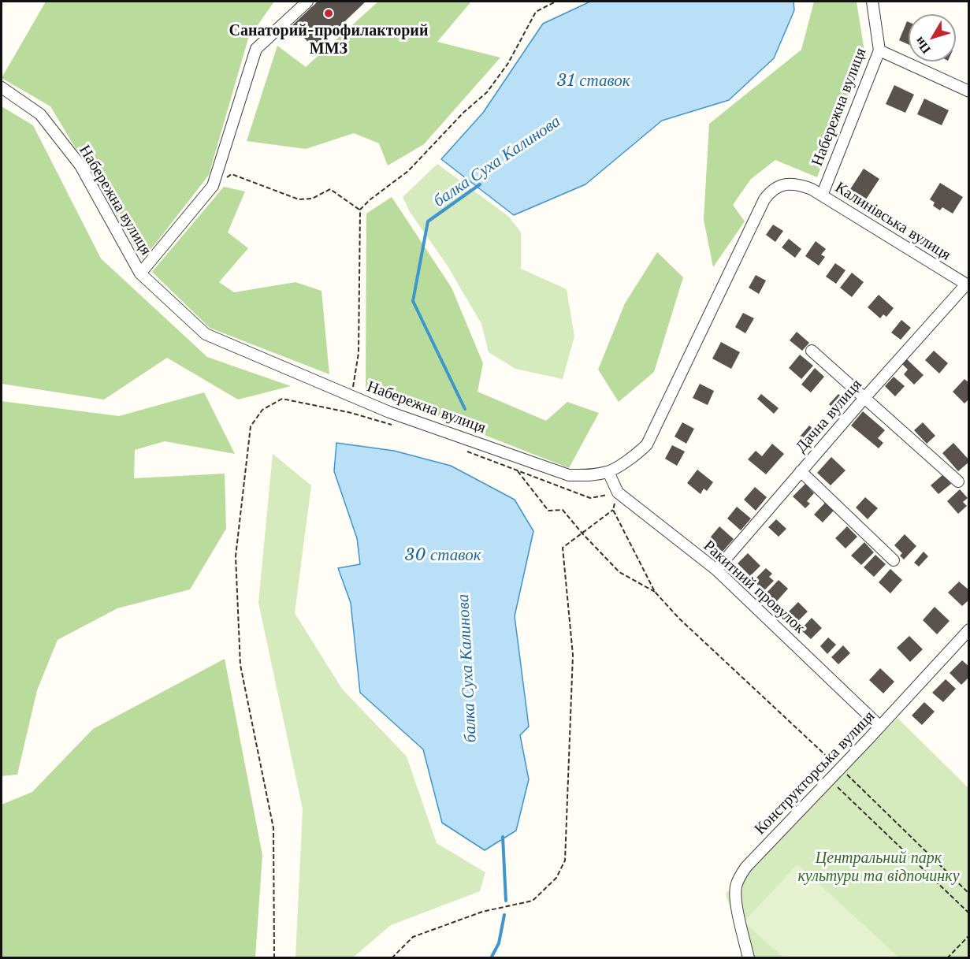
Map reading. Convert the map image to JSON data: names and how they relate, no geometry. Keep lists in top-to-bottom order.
{
  "streets": {
    "street": [
      "Набережна вулиця",
      "Калинівська вулиця",
      "Дачна вулиця",
      "Ракитний провулок",
      "Конструкторська вулиця"
    ]
  },
  "crossings": [
    ["Набережна вулиця", "Калинівська вулиця"],
    ["Набережна вулиця", "Ракитний провулок"],
    ["Калинівська вулиця", "Дачна вулиця"],
    ["Дачна вулиця", "Ракитний провулок"],
    ["Ракитний провулок", "Конструкторська вулиця"]
  ],
  "water": ["31 ставок", "балка Суха Калинова", "30 ставок"],
  "parks": ["Центральний парк культури та відпочинку"],
  "places": ["Санаторий-профилакторий ММЗ"],
  "north": "bottom left"
}
